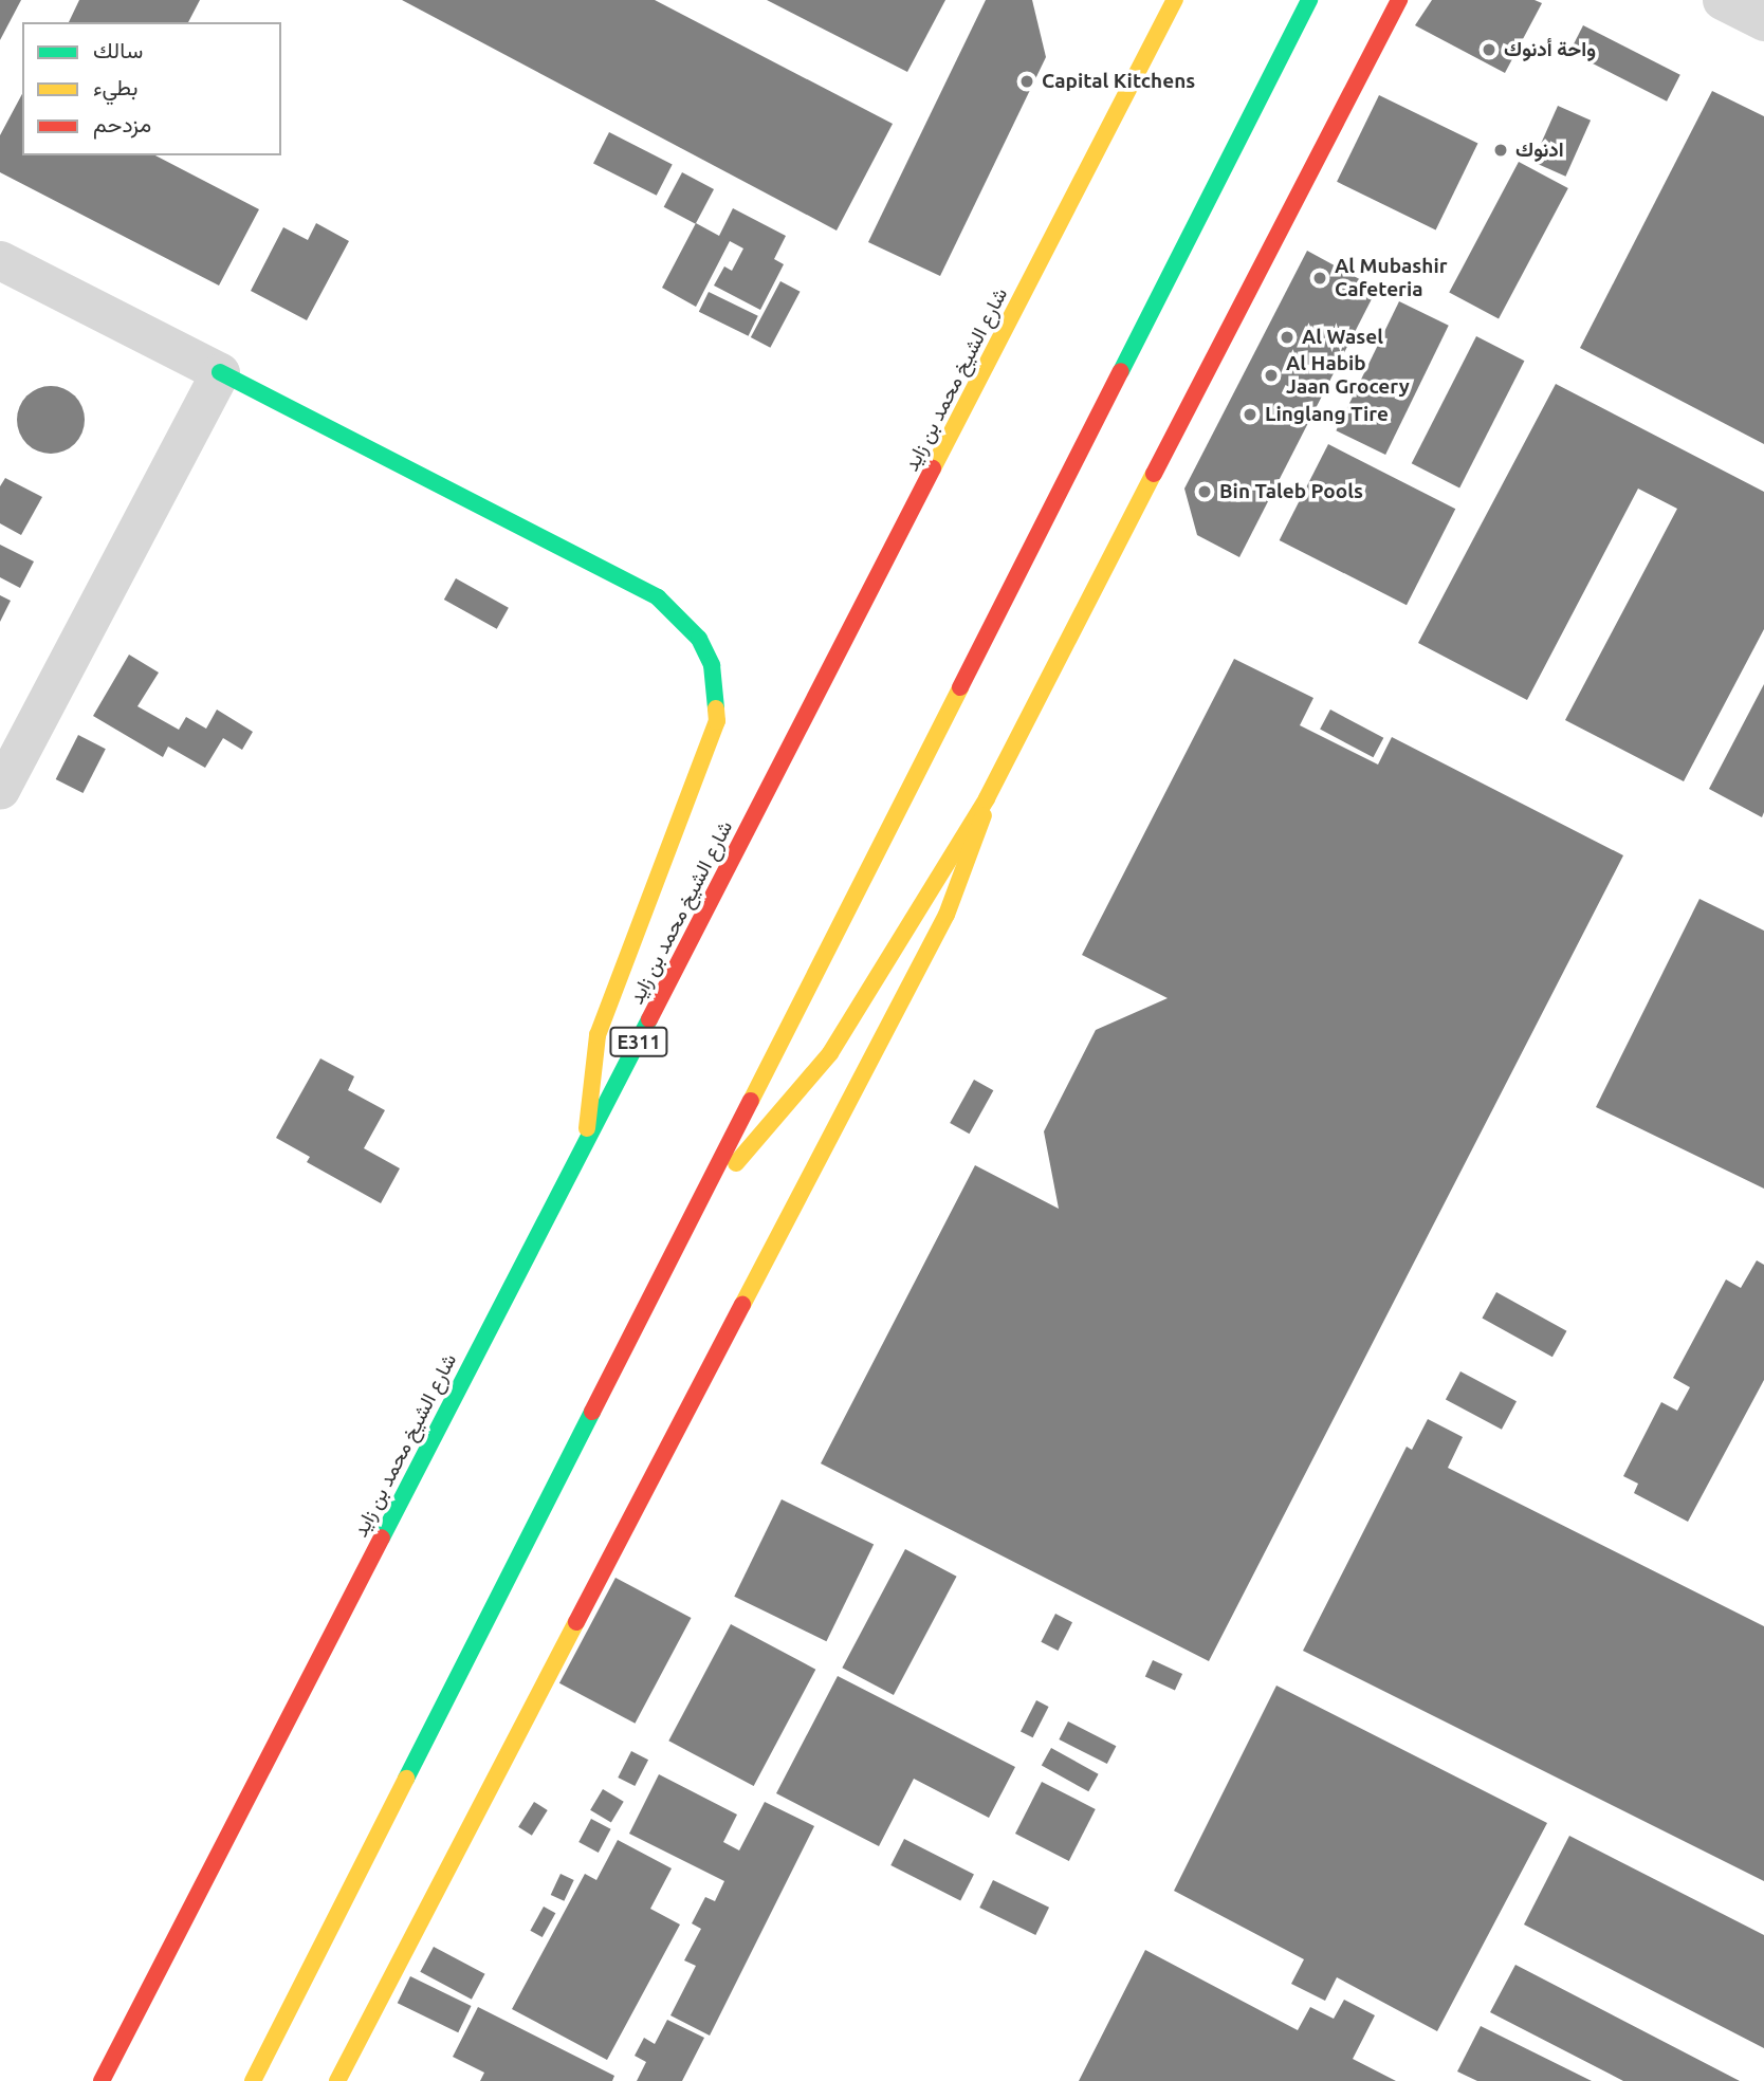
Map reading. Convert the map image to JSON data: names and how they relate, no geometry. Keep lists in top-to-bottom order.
{
  "streets": {
    "main road": ["شارع الشيخ محمد بن زايد", "E311"]
  },
  "places": [
    "واحة أدنوك",
    "Capital Kitchens",
    "ادنوك",
    "Al Mubashir Cafeteria",
    "Al Wasel",
    "Al Habib Jaan Grocery",
    "Linglang Tire",
    "Bin Taleb Pools"
  ],
  "legend": ["سالك", "بطيء", "مزدحم"]
}
